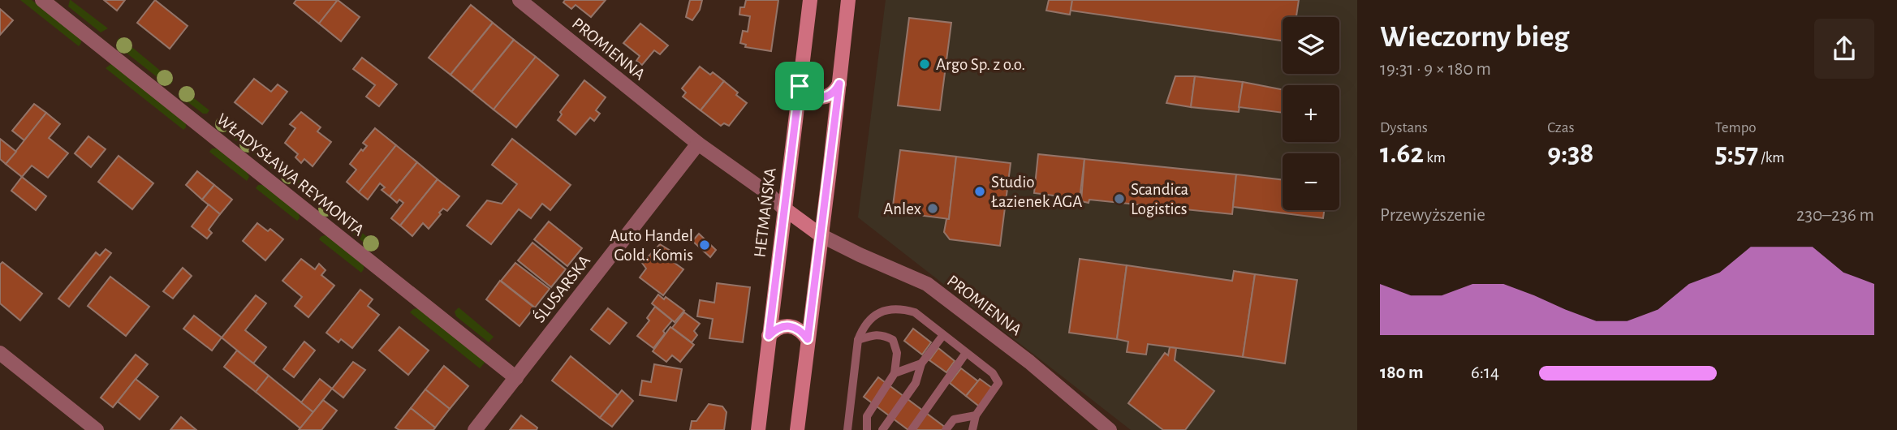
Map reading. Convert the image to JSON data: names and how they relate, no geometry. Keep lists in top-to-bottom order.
{
  "streets": {
    "main road": ["HETMAŃSKA"],
    "street": ["PROMIENNA", "WŁADYSŁAWA REYMONTA", "ŚLUSARSKA"]
  },
  "crossings": [
    ["PROMIENNA", "HETMAŃSKA"],
    ["PROMIENNA", "ŚLUSARSKA"],
    ["WŁADYSŁAWA REYMONTA", "ŚLUSARSKA"]
  ],
  "places": [
    "Argo Sp. z o.o.",
    "Studio Łazienek AGA",
    "Scandica Logistics",
    "Anlex",
    "Auto Handel Gold. Komis"
  ],
  "page": {
    "heading": ["Wieczorny bieg", "19:31 · 9 × 180 m"],
    "map_buttons": ["+", "−"],
    "stats": [
      ["Dystans", "1.62 km"],
      ["Czas", "9:38"],
      ["Tempo", "5:57 /km"]
    ],
    "chart": ["Przewyższenie", "230–236 m"],
    "list": [
      {
        "name": "180 m",
        "note": "6:14"
      }
    ]
  }
}
